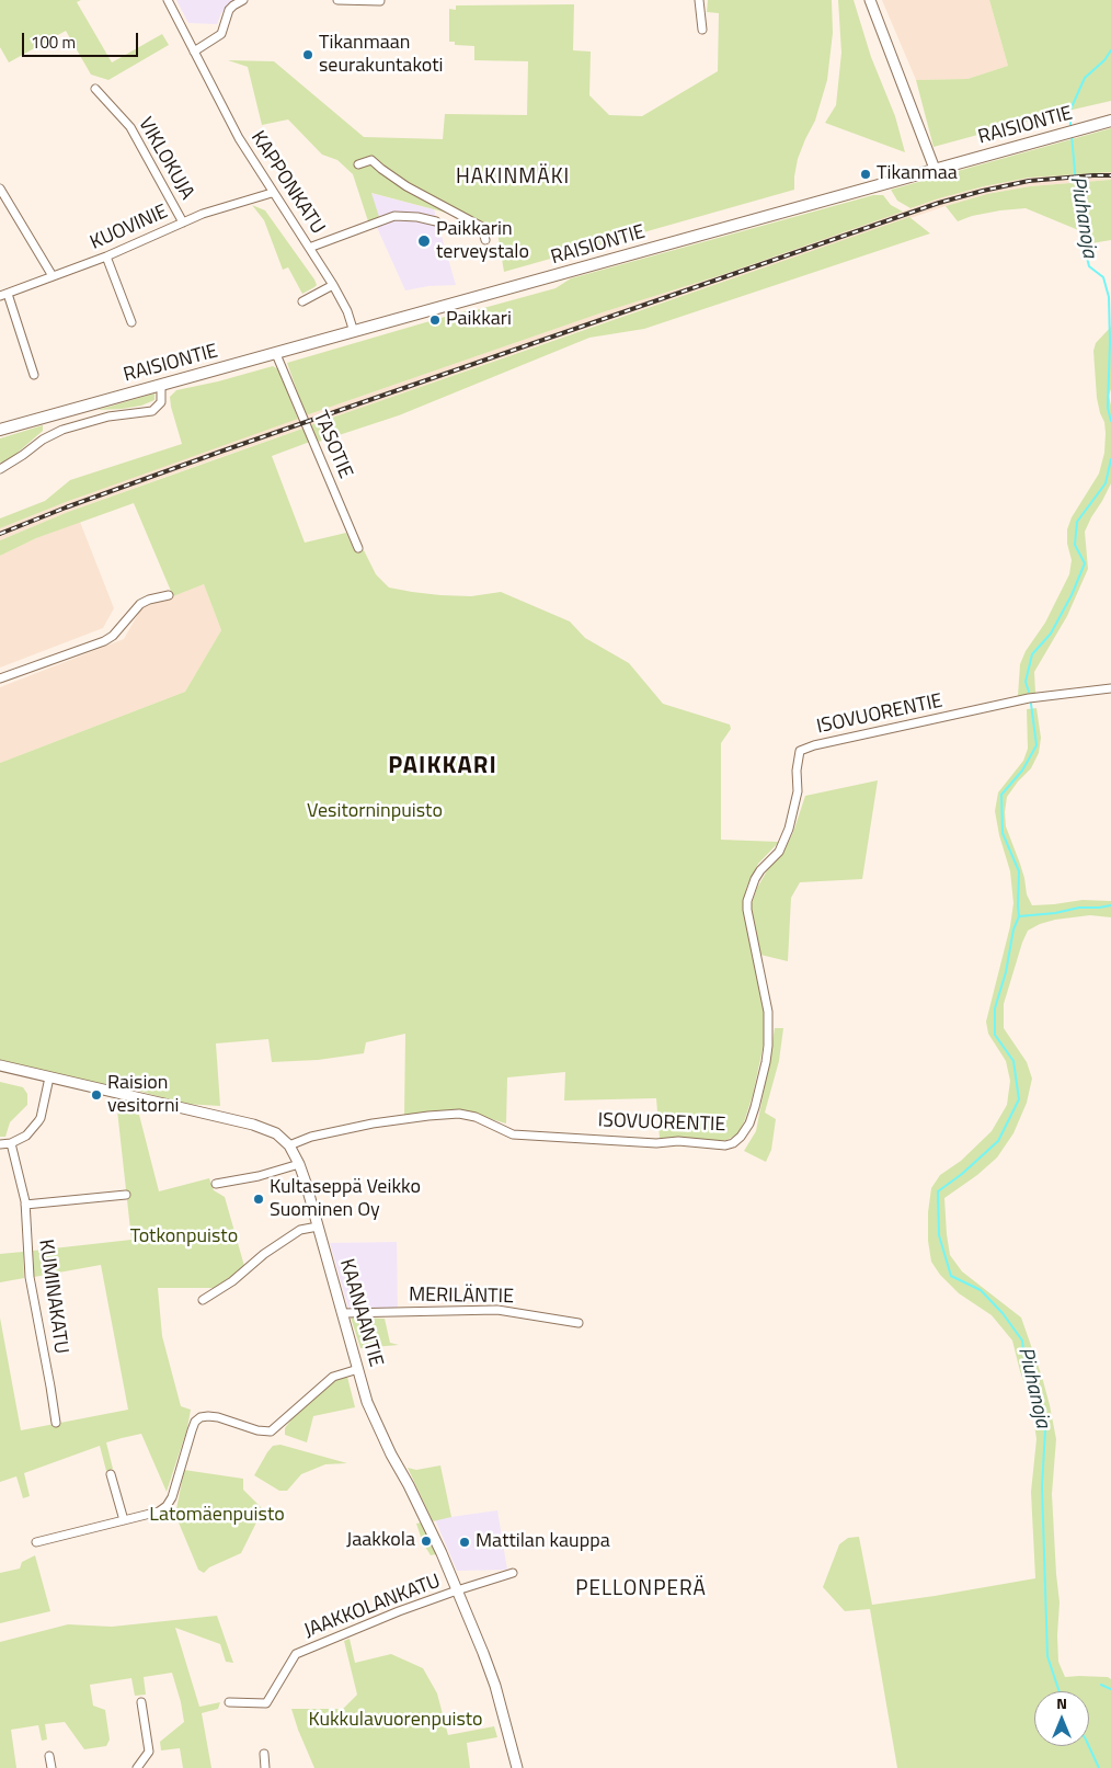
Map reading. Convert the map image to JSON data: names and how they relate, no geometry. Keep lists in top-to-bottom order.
{
  "streets": {
    "main road": ["RAISIONTIE"],
    "street": [
      "VIKLOKUJA",
      "KAPPONKATU",
      "KUOVINIE",
      "TASOTIE",
      "ISOVUORENTIE",
      "KUMINAKATU",
      "MERILÄNTIE",
      "KAANAANTIE",
      "JAAKKOLANKATU"
    ]
  },
  "crossings": [
    ["RAISIONTIE", "KAPPONKATU"],
    ["RAISIONTIE", "TASOTIE"],
    ["VIKLOKUJA", "KUOVINIE"],
    ["KAPPONKATU", "KUOVINIE"],
    ["ISOVUORENTIE", "KAANAANTIE"],
    ["MERILÄNTIE", "KAANAANTIE"],
    ["KAANAANTIE", "JAAKKOLANKATU"]
  ],
  "districts": ["HAKINMÄKI", "PAIKKARI", "PELLONPERÄ"],
  "water": ["Piuhanoja"],
  "parks": [
    "Vesitorninpuisto",
    "Totkonpuisto",
    "Latomäenpuisto",
    "Kukkulavuorenpuisto"
  ],
  "places": [
    "Tikanmaan seurakuntakoti",
    "Tikanmaa",
    "Paikkarin terveystalo",
    "Paikkari",
    "Raision vesitorni",
    "Kultaseppä Veikko Suominen Oy",
    "Jaakkola",
    "Mattilan kauppa"
  ],
  "scale_bar": "100 m",
  "north": "top"
}
